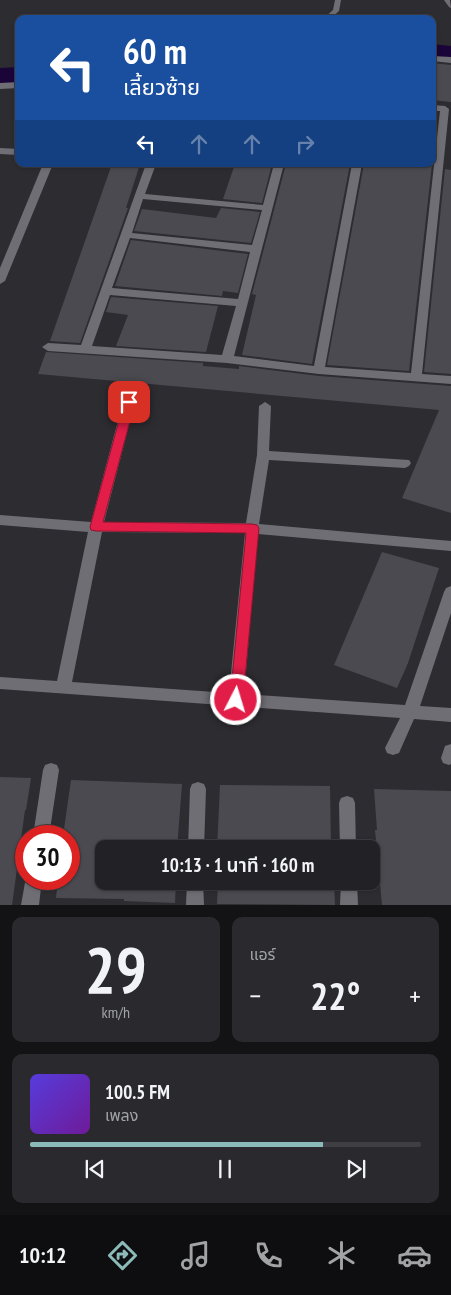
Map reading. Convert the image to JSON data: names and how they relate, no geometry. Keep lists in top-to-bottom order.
{
  "page": {
    "turn": ["60 m", "เลี้ยวซ้าย"],
    "limit": "30",
    "trip": "10:13 · 1 นาที · 160 m",
    "tile": [
      ["29", "km/h"],
      "แอร์"
    ],
    "heat": ["−", "22°", "+"],
    "song": ["100.5 FM", "เพลง"],
    "tabs": "10:12"
  }
}
